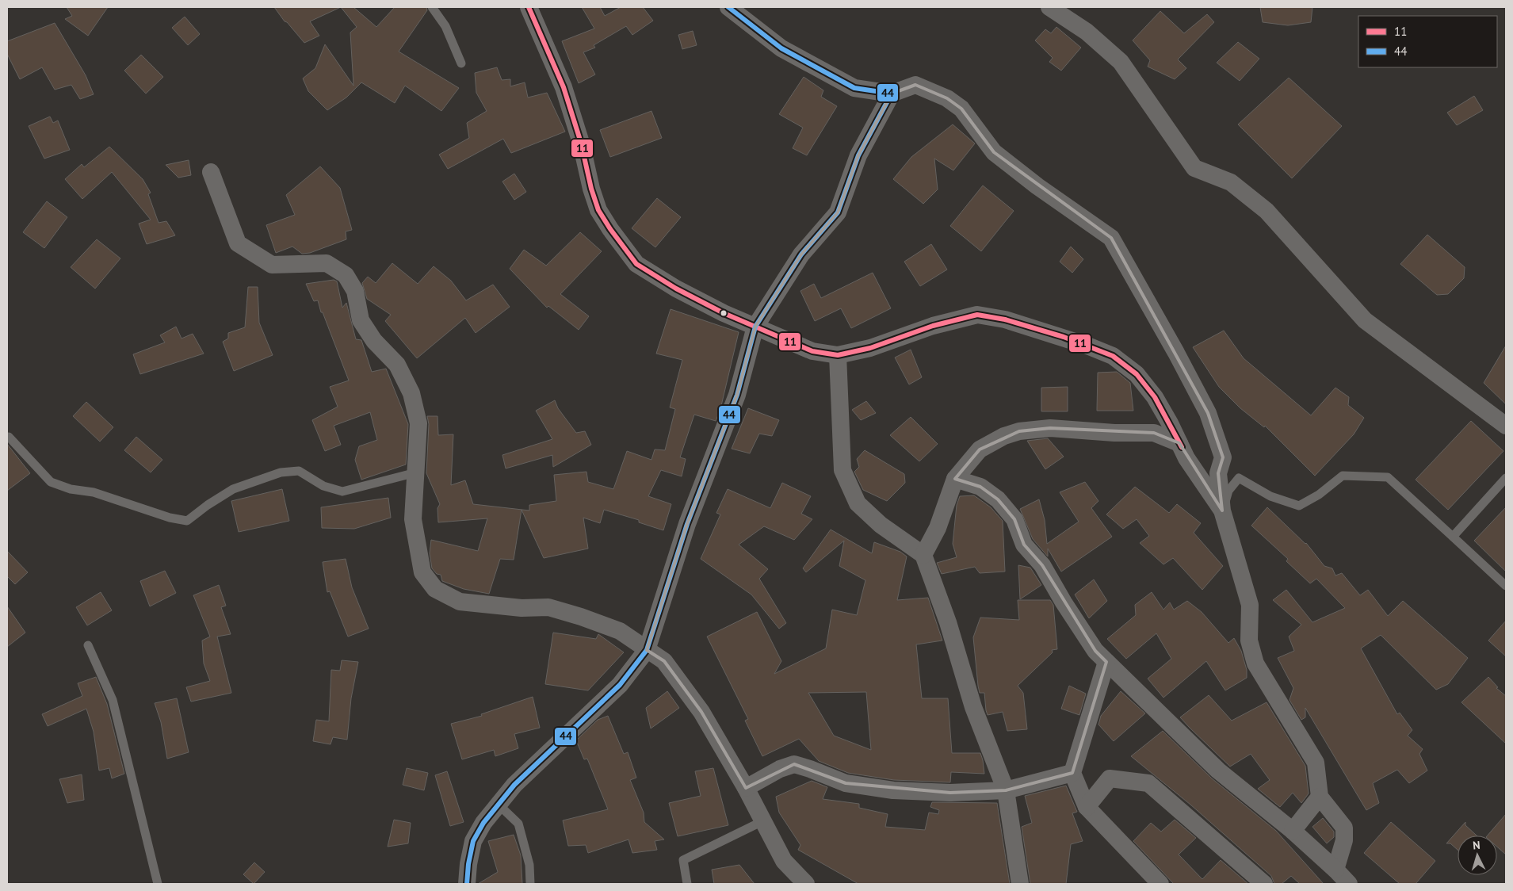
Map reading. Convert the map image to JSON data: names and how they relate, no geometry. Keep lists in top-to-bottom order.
{
  "lines": ["transit line 11", "transit line 44"],
  "legend": ["11", "44"],
  "north": "top"
}
